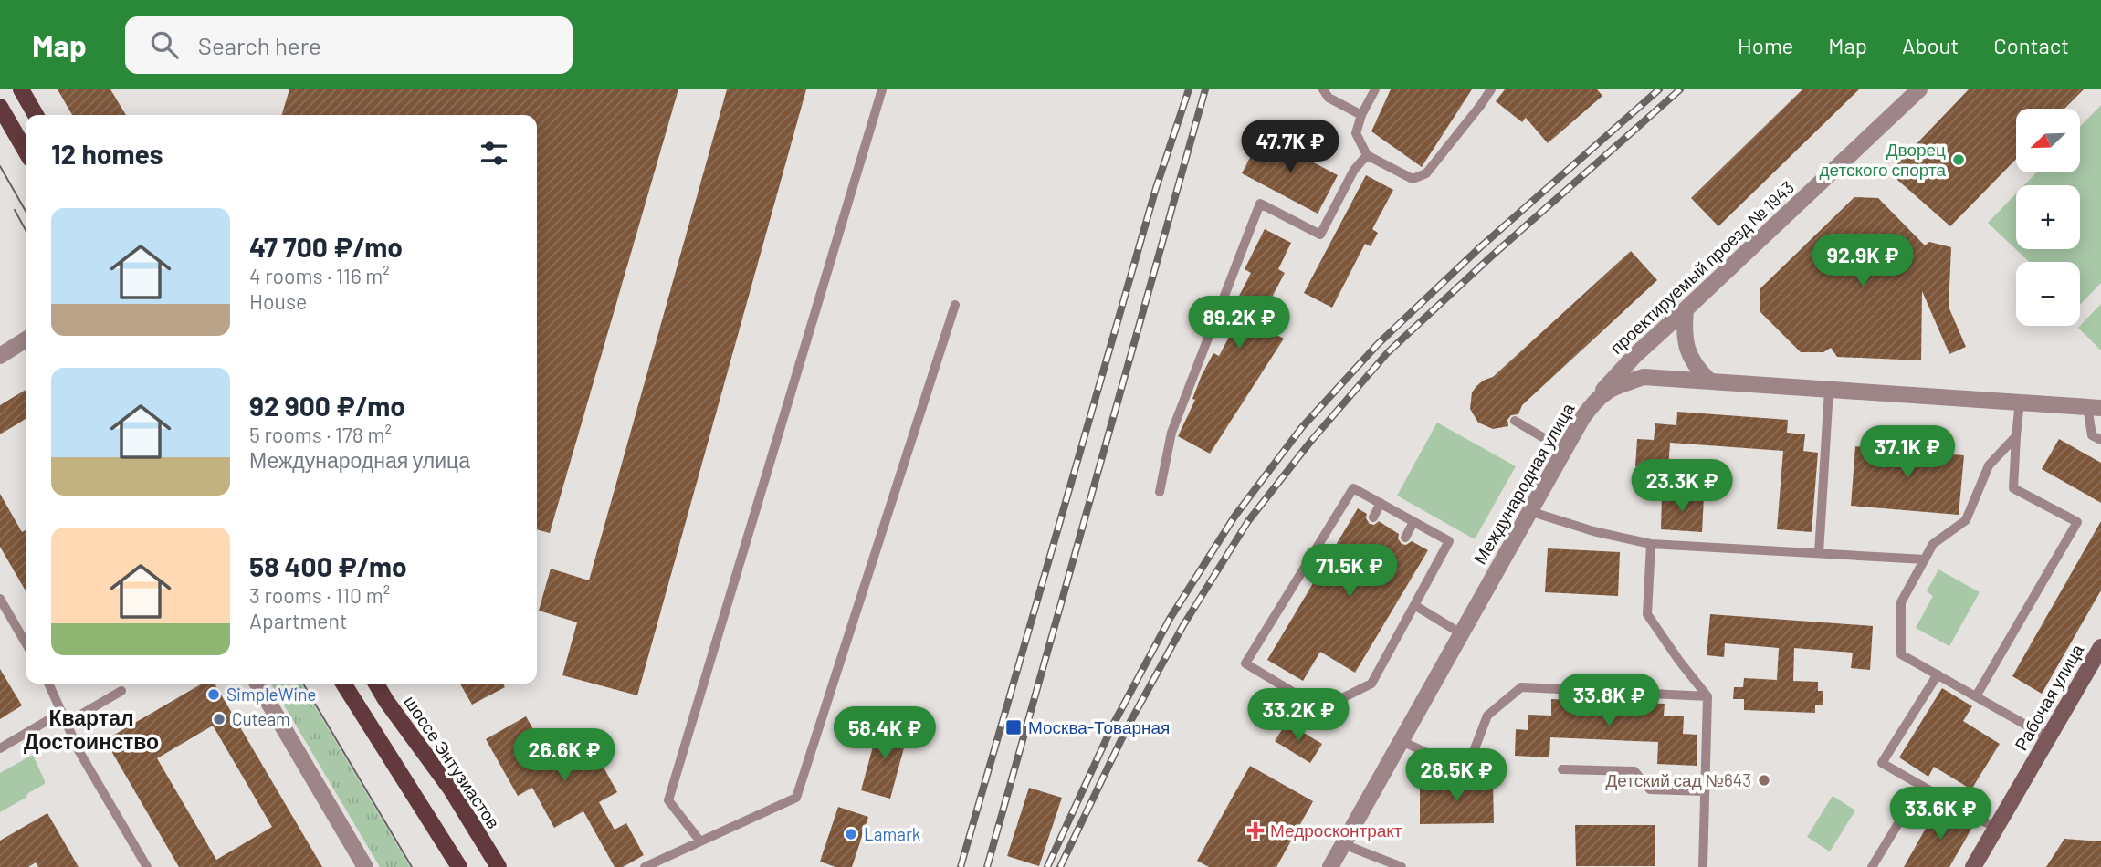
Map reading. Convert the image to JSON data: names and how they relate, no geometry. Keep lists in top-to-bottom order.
{
  "streets": {
    "main road": ["шоссе Энтузиастов"],
    "street": ["проектируемый проезд № 1943", "Международная улица", "Рабочая улица"]
  },
  "crossings": [
    ["проектируемый проезд № 1943", "Международная улица"]
  ],
  "districts": ["Квартал Достоинство"],
  "places": {
    "other": [
      "Дворец детского спорта",
      "SimpleWine",
      "Cuteam",
      "Детский сад №643",
      "Lamark"
    ],
    "transit": ["Москва-Товарная"],
    "health": ["Медросконтракт"]
  },
  "north": "bottom left",
  "page": {
    "header": "Map",
    "search": "Search here",
    "nav": [
      "Home",
      "Map",
      "About",
      "Contact"
    ],
    "map_buttons": ["+", "−"],
    "heading": "12 homes",
    "price": [
      "47.7K ₽",
      "92.9K ₽",
      "89.2K ₽",
      "37.1K ₽",
      "23.3K ₽",
      "71.5K ₽",
      "33.8K ₽",
      "33.2K ₽",
      "58.4K ₽",
      "26.6K ₽",
      "28.5K ₽",
      "33.6K ₽"
    ],
    "list": [
      {
        "name": "47 700 ₽/mo",
        "note": "4 rooms · 116 m² · House"
      },
      {
        "name": "92 900 ₽/mo",
        "note": "5 rooms · 178 m² · Международная улица"
      },
      {
        "name": "58 400 ₽/mo",
        "note": "3 rooms · 110 m² · Apartment"
      }
    ]
  }
}
